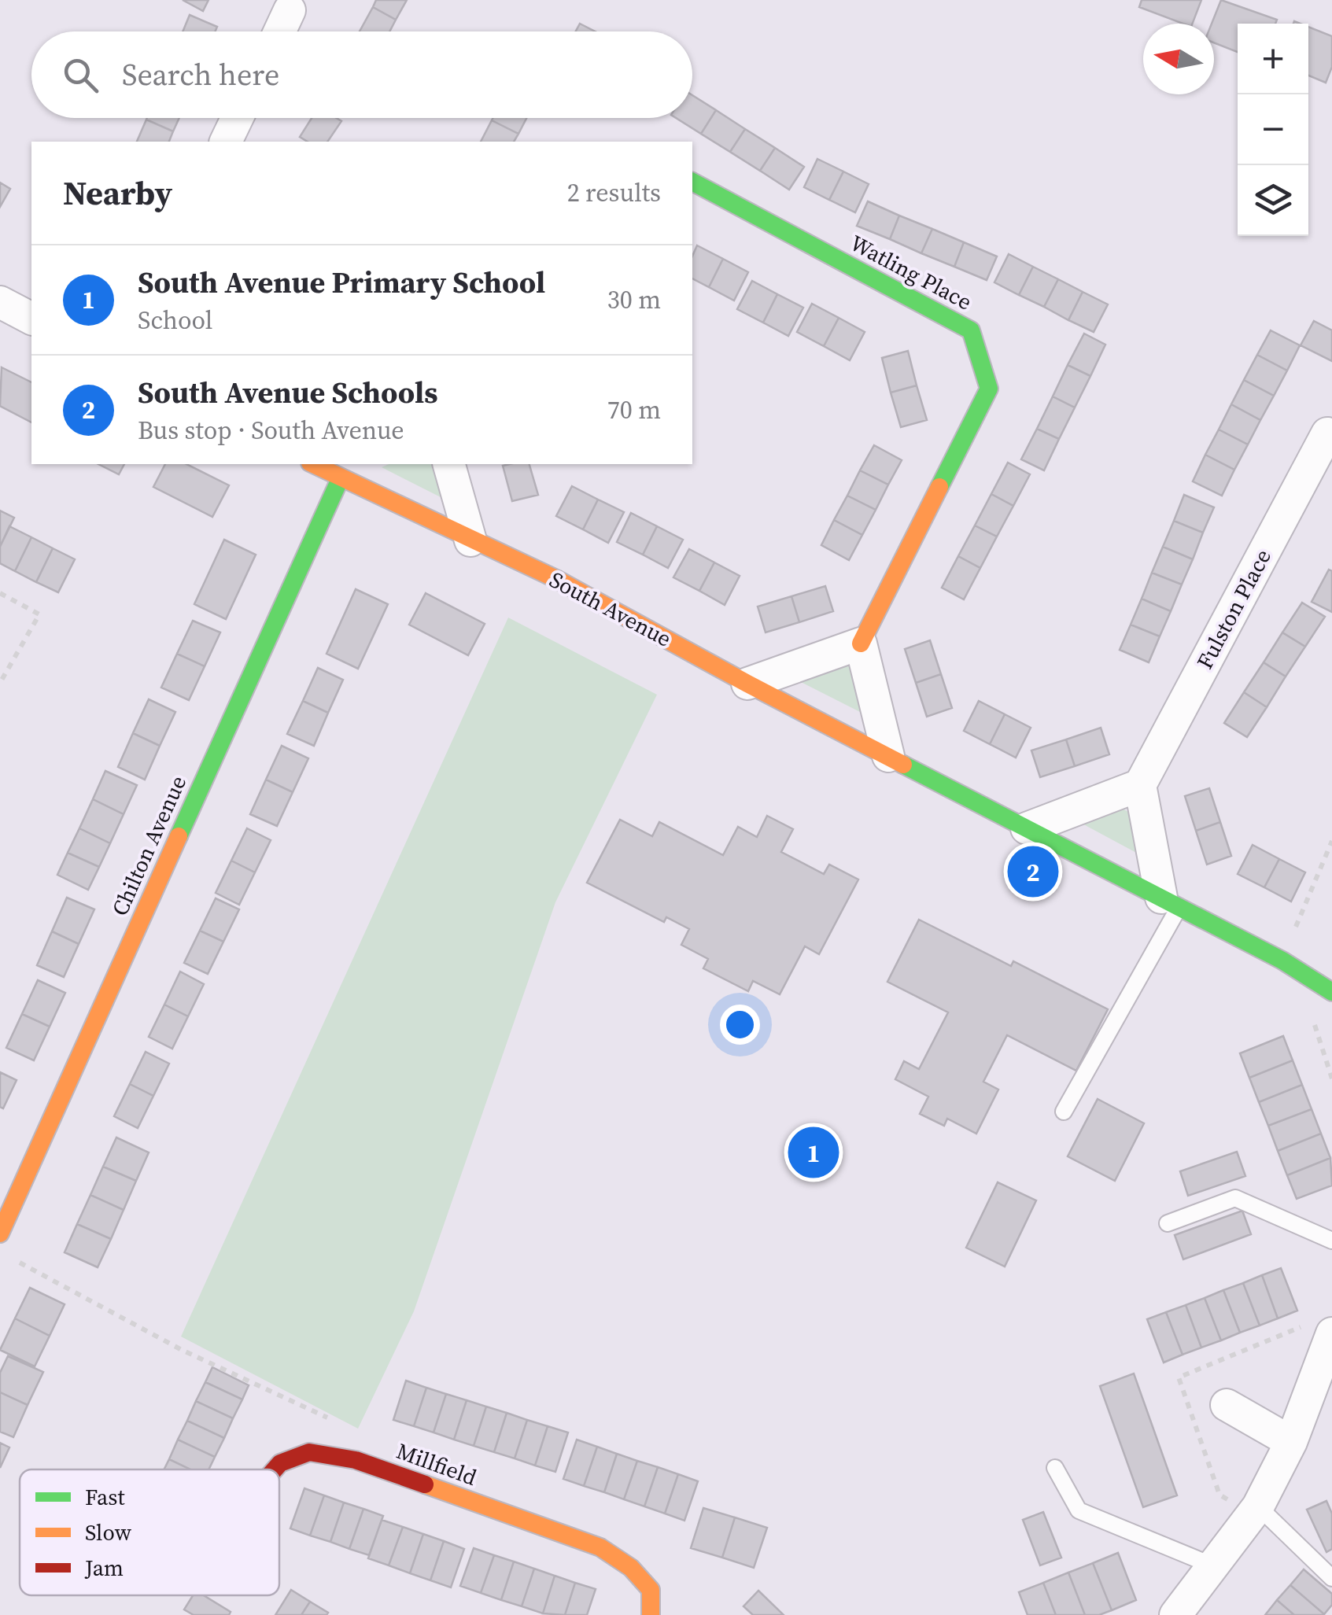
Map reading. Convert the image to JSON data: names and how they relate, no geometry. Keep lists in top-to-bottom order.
{
  "streets": {
    "street": [
      "Watling Place",
      "South Avenue",
      "Fulston Place",
      "Chilton Avenue",
      "Millfield"
    ]
  },
  "crossings": [
    ["South Avenue", "Chilton Avenue"]
  ],
  "legend": ["Fast", "Slow", "Jam"],
  "north": "left",
  "page": {
    "map_buttons": ["+", "−"],
    "search": "Search here",
    "heading": ["Nearby", "2 results"],
    "list": [
      {
        "mark": "1",
        "name": "South Avenue Primary School",
        "note": "School",
        "value": "30 m"
      },
      {
        "mark": "2",
        "name": "South Avenue Schools",
        "note": "Bus stop · South Avenue",
        "value": "70 m"
      }
    ],
    "pins": ["2", "1"]
  }
}
